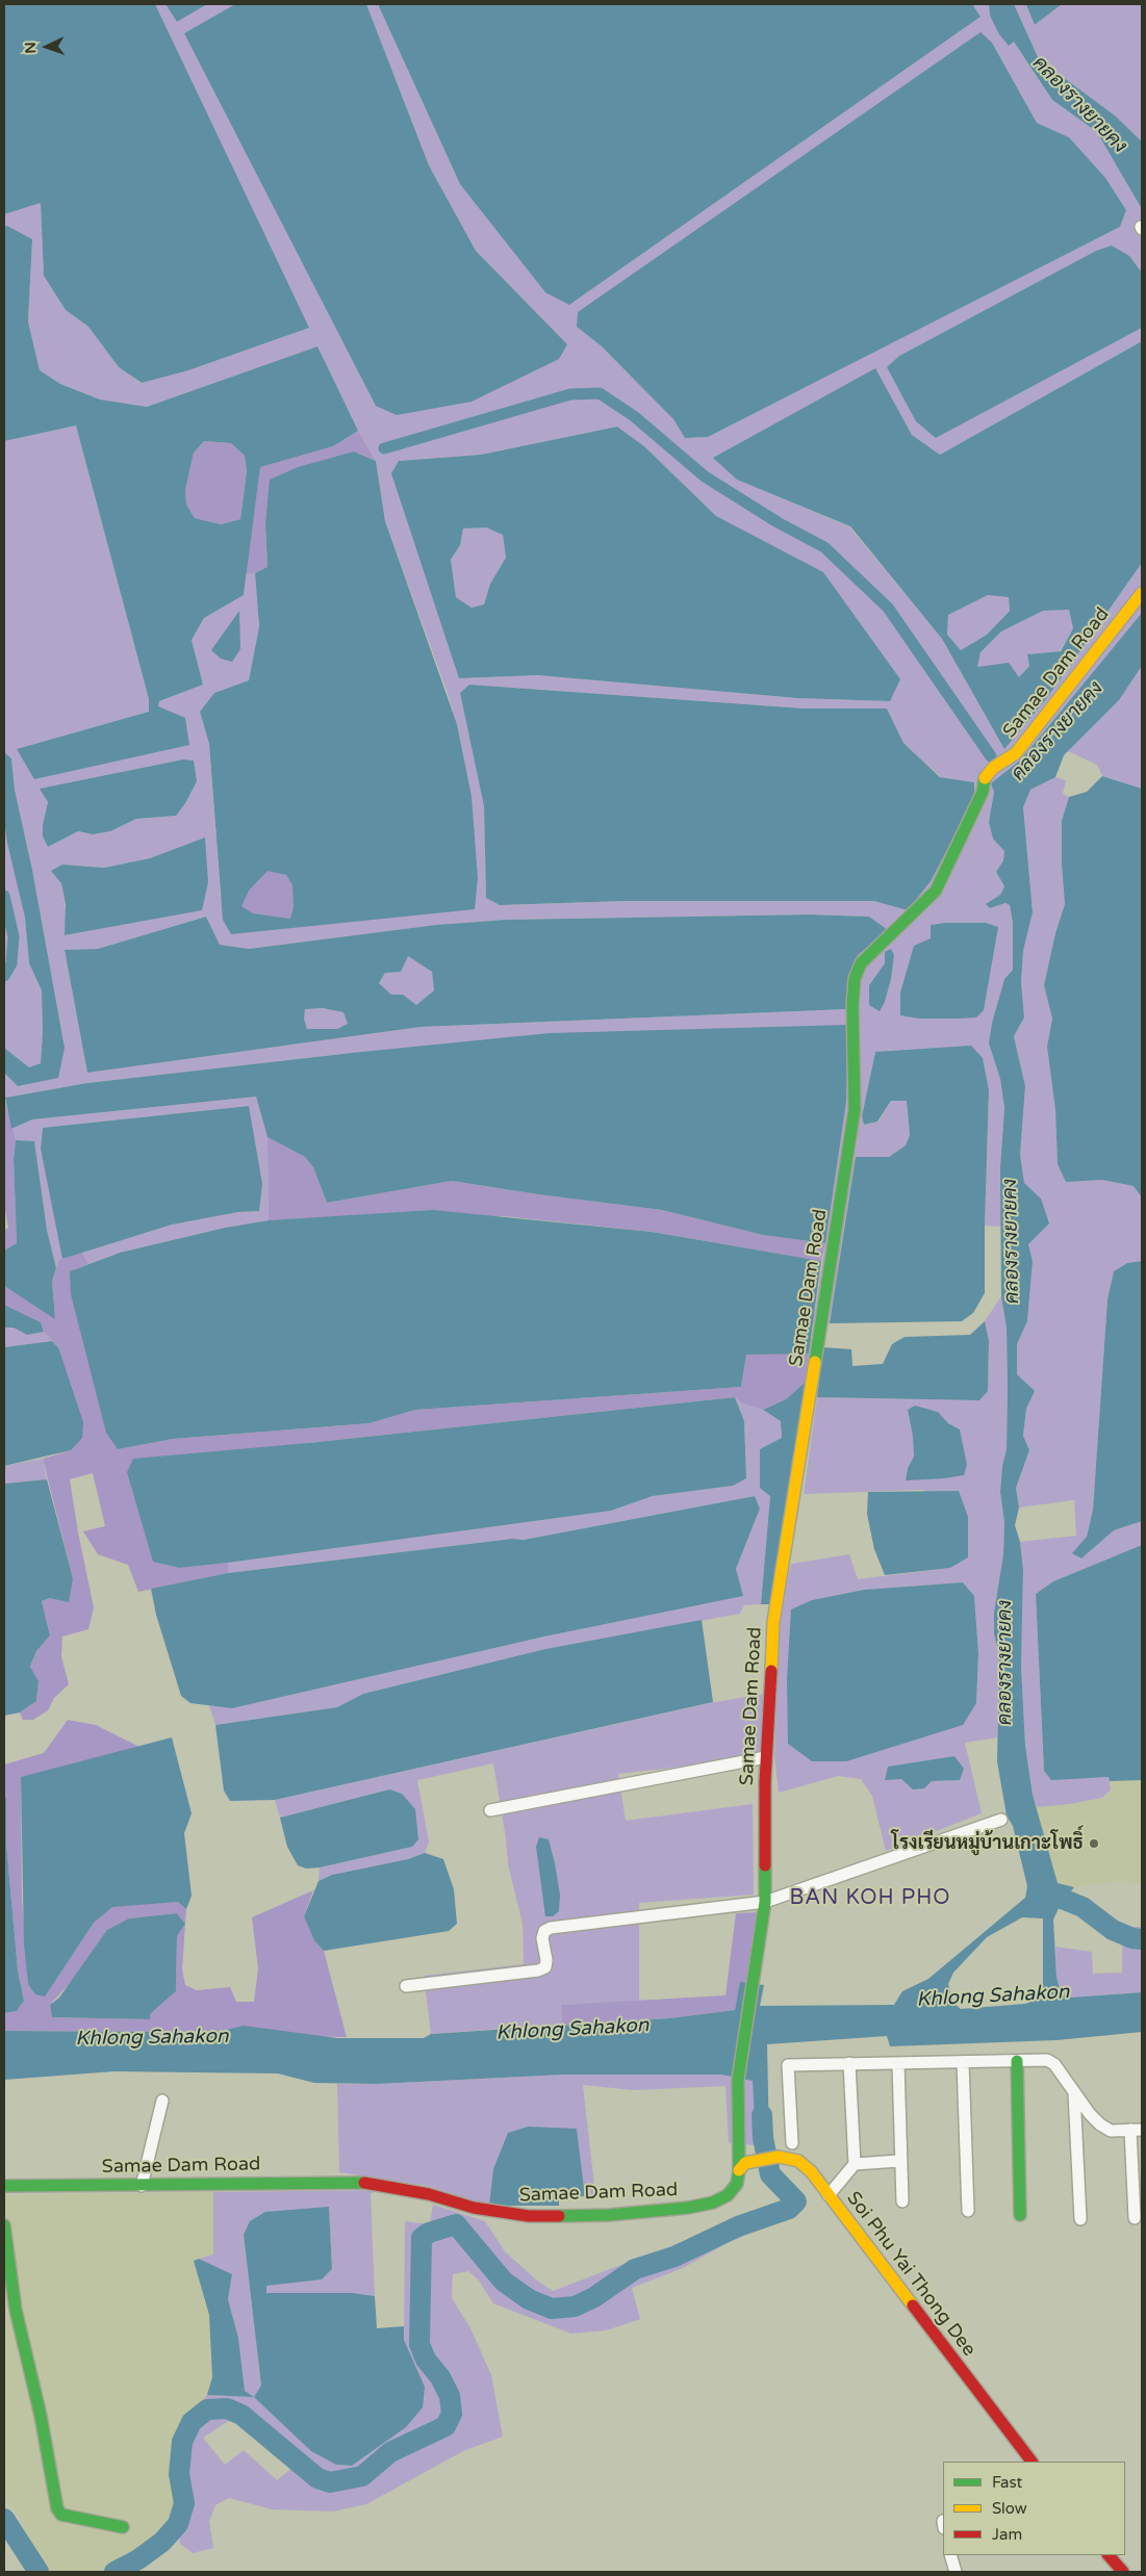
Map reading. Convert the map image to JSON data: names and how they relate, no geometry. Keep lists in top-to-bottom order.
{
  "streets": {
    "street": ["Samae Dam Road", "Soi Phu Yai Thong Dee"]
  },
  "crossings": [
    ["Samae Dam Road", "Soi Phu Yai Thong Dee"]
  ],
  "districts": ["BAN KOH PHO"],
  "water": ["คลองรางยายคง", "Khlong Sahakon"],
  "places": ["โรงเรียนหมู่บ้านเกาะโพธิ์"],
  "legend": ["Fast", "Slow", "Jam"],
  "north": "left"
}
